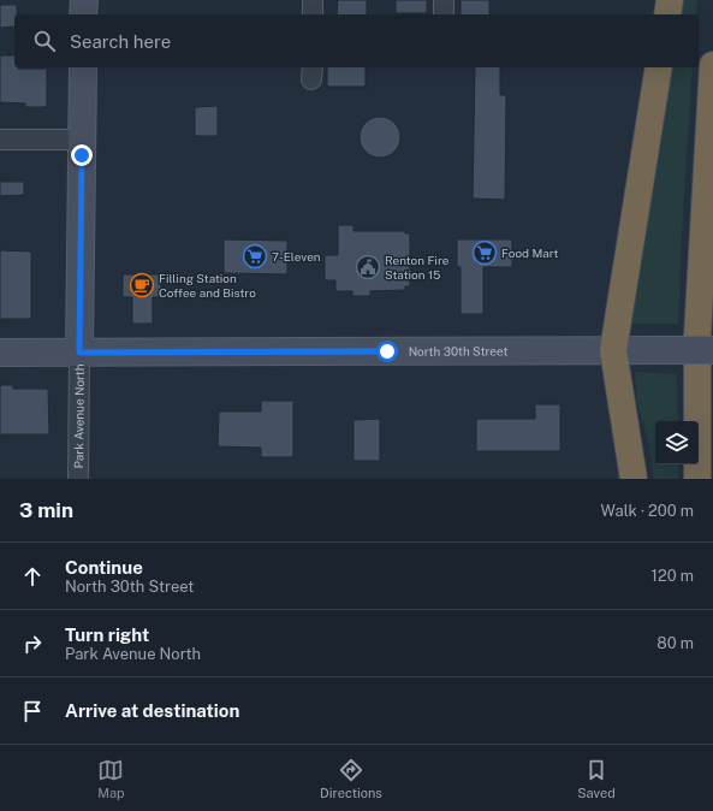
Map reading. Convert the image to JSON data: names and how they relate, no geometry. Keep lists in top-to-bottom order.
{
  "streets": {
    "street": ["North 30th Street", "Park Avenue North"]
  },
  "crossings": [
    ["North 30th Street", "Park Avenue North"]
  ],
  "places": {
    "supermarket": ["Food Mart", "7-Eleven"],
    "public building": ["Renton Fire Station 15"],
    "cafe": ["Filling Station Coffee and Bistro"]
  },
  "page": {
    "search": "Search here",
    "heading": ["3 min", "Walk · 200 m"],
    "list": [
      ["Continue", "North 30th Street", "120 m"],
      ["Turn right", "Park Avenue North", "80 m"],
      "Arrive at destination"
    ],
    "nav": ["Map", "Directions", "Saved"]
  }
}
